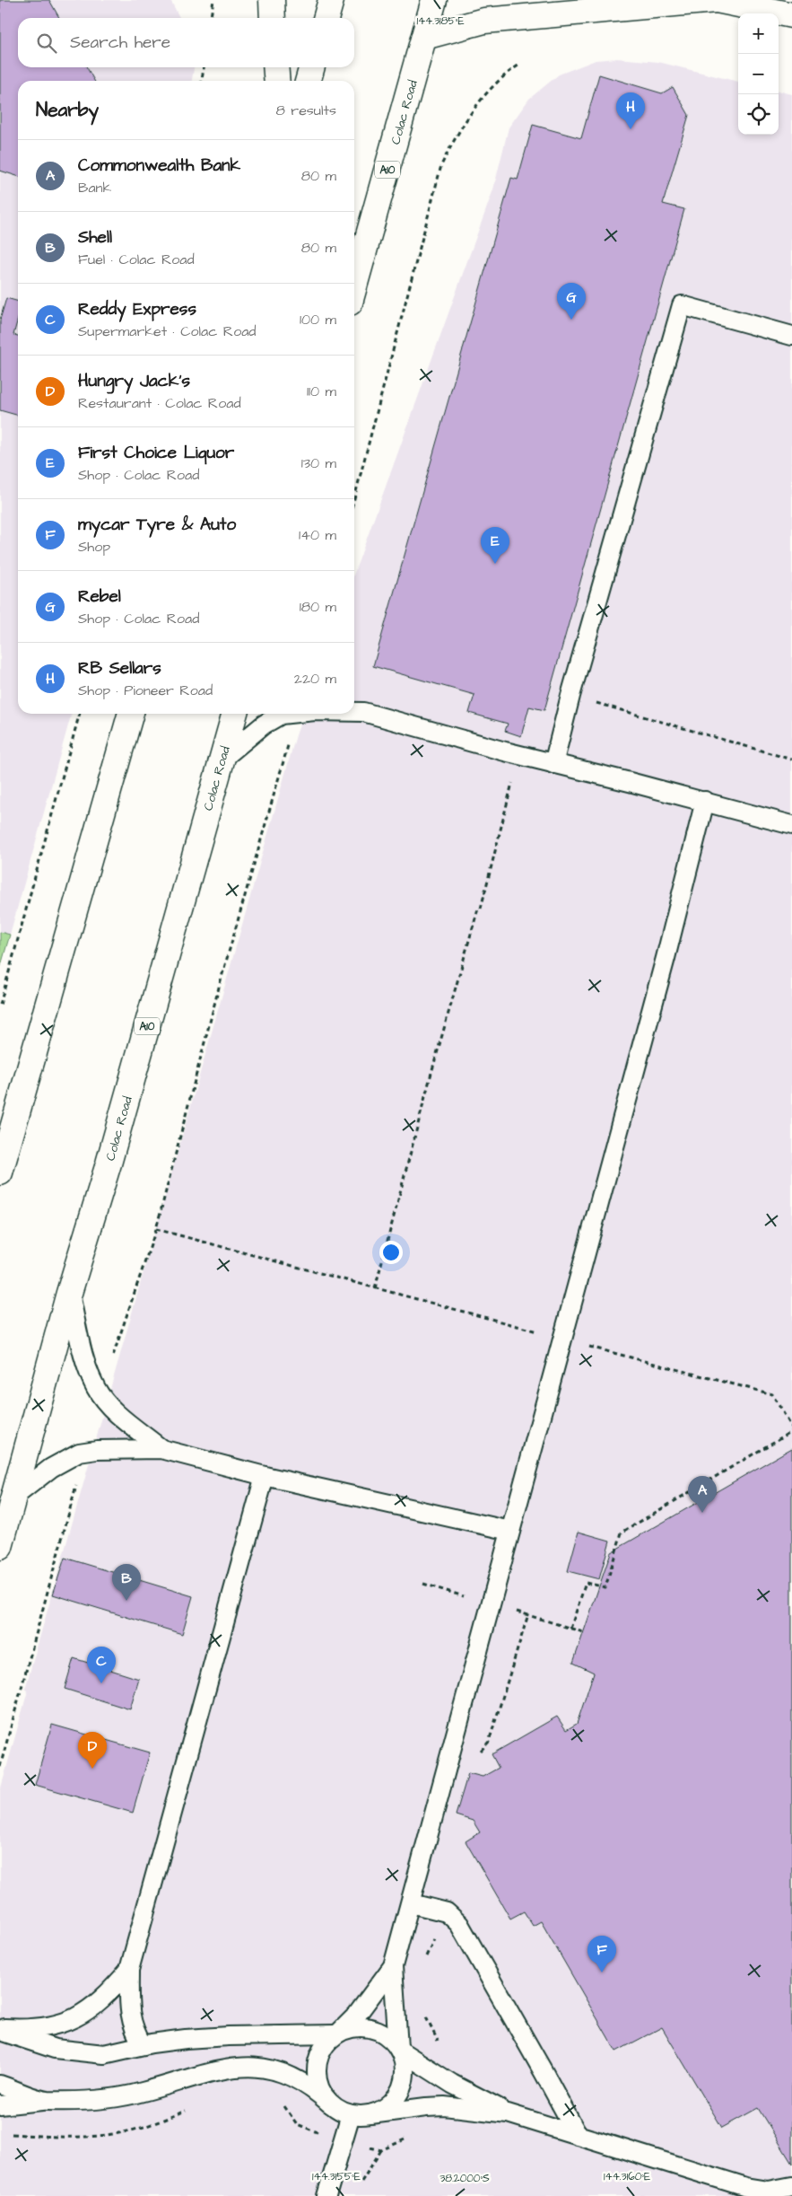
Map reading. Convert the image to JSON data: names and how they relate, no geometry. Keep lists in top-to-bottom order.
{
  "streets": {
    "main road": ["Colac Road", "A10"]
  },
  "page": {
    "map_buttons": ["+", "−"],
    "search": "Search here",
    "heading": ["Nearby", "8 results"],
    "pins": [
      "H",
      "G",
      "E",
      "A",
      "B",
      "C",
      "D",
      "F"
    ],
    "list": [
      {
        "mark": "A",
        "name": "Commonwealth Bank",
        "note": "Bank",
        "value": "80 m"
      },
      {
        "mark": "B",
        "name": "Shell",
        "note": "Fuel · Colac Road",
        "value": "80 m"
      },
      {
        "mark": "C",
        "name": "Reddy Express",
        "note": "Supermarket · Colac Road",
        "value": "100 m"
      },
      {
        "mark": "D",
        "name": "Hungry Jack's",
        "note": "Restaurant · Colac Road",
        "value": "110 m"
      },
      {
        "mark": "E",
        "name": "First Choice Liquor",
        "note": "Shop · Colac Road",
        "value": "130 m"
      },
      {
        "mark": "F",
        "name": "mycar Tyre & Auto",
        "note": "Shop",
        "value": "140 m"
      },
      {
        "mark": "G",
        "name": "Rebel",
        "note": "Shop · Colac Road",
        "value": "180 m"
      },
      {
        "mark": "H",
        "name": "RB Sellars",
        "note": "Shop · Pioneer Road",
        "value": "220 m"
      }
    ]
  },
  "coordinates": [
    "144.3185°E",
    "144.3155°E",
    "144.3160°E",
    "38.2000°S"
  ]
}
